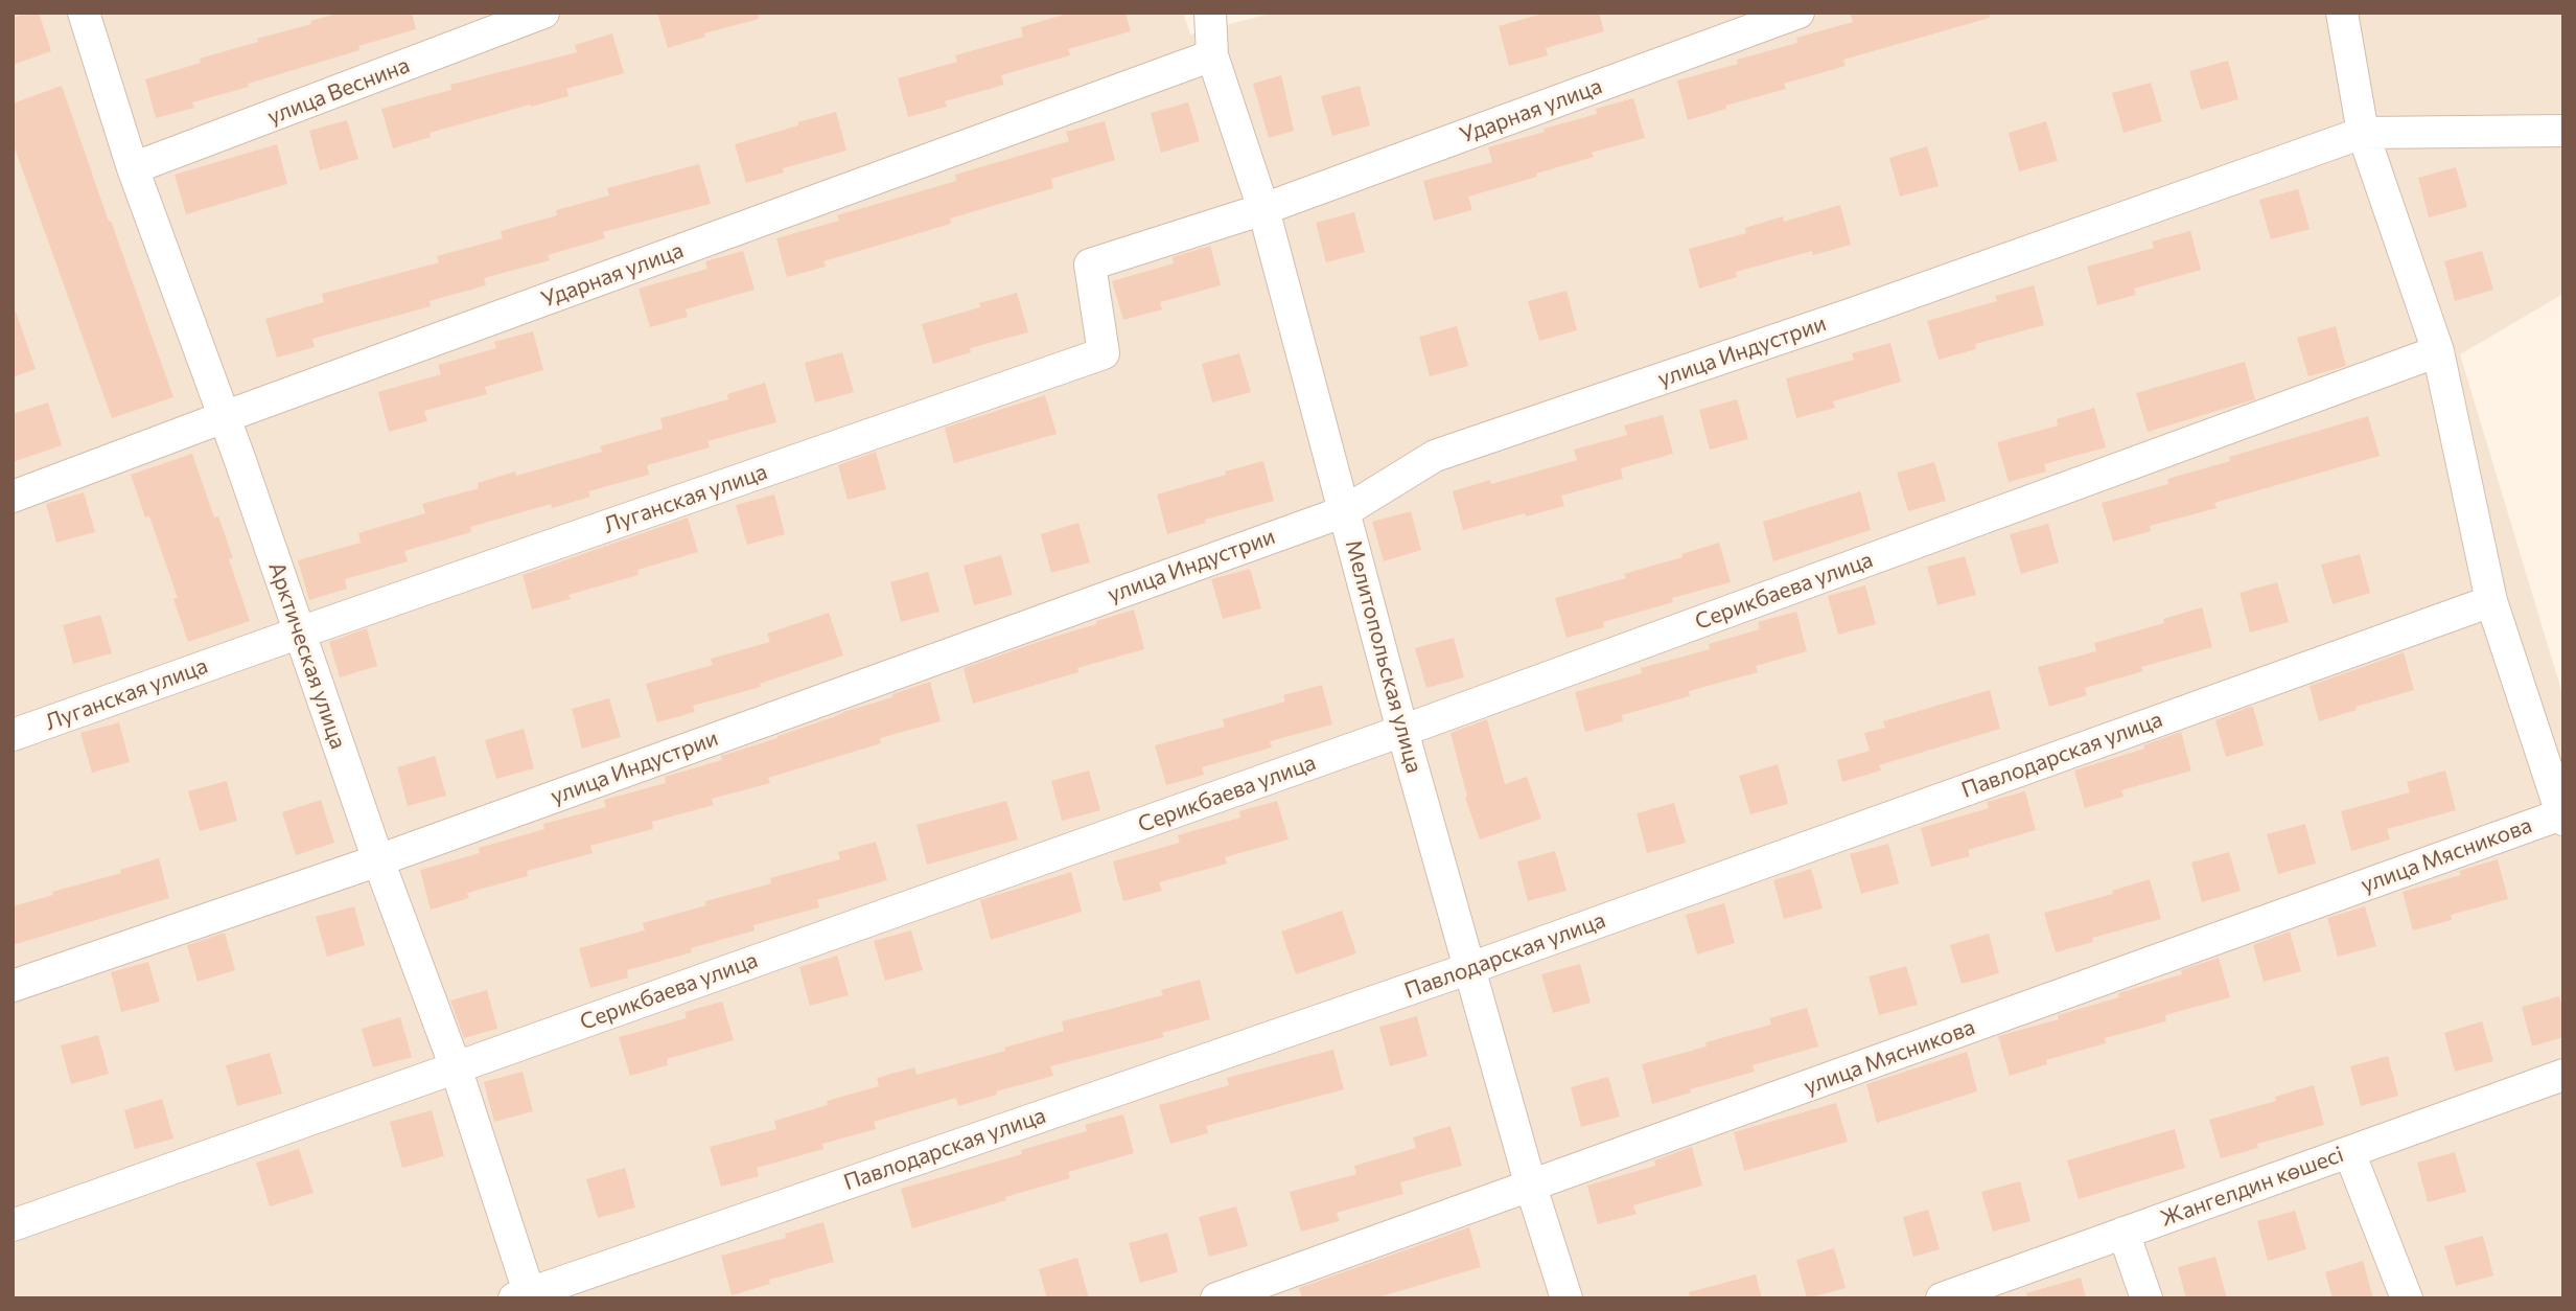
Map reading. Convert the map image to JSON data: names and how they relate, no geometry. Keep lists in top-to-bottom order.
{
  "streets": {
    "street": [
      "улица Веснина",
      "Ударная улица",
      "улица Индустрии",
      "Луганская улица",
      "Серикбаева улица",
      "Арктическая улица",
      "Мелитопольская улица",
      "Павлодарская улица",
      "улица Мясникова",
      "Жангелдин көшесі"
    ]
  },
  "crossings": [
    ["улица Веснина", "Арктическая улица"],
    ["Ударная улица", "Луганская улица"],
    ["Ударная улица", "Арктическая улица"],
    ["Ударная улица", "Мелитопольская улица"],
    ["улица Индустрии", "Арктическая улица"],
    ["улица Индустрии", "Мелитопольская улица"],
    ["Луганская улица", "Арктическая улица"],
    ["Луганская улица", "Мелитопольская улица"],
    ["Серикбаева улица", "Арктическая улица"],
    ["Серикбаева улица", "Мелитопольская улица"],
    ["Арктическая улица", "Павлодарская улица"],
    ["Мелитопольская улица", "Павлодарская улица"],
    ["Мелитопольская улица", "улица Мясникова"]
  ]
}
